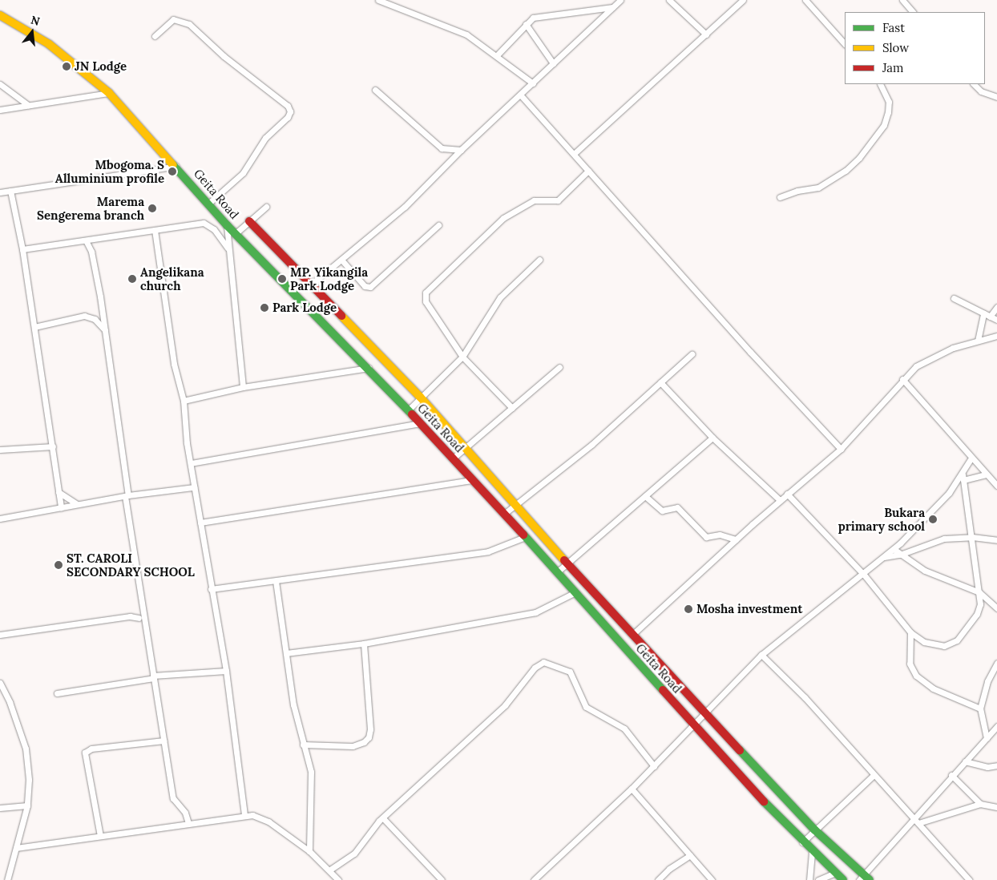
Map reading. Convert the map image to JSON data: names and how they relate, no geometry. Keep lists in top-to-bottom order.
{
  "streets": {
    "main road": ["Geita Road"]
  },
  "places": [
    "JN Lodge",
    "Mbogoma. S Alluminium profile",
    "Marema Sengerema branch",
    "Angelikana church",
    "MP. Yikangila Park Lodge",
    "Park Lodge",
    "Bukara primary school",
    "ST. CAROLI SECONDARY SCHOOL",
    "Mosha investment"
  ],
  "legend": ["Fast", "Slow", "Jam"],
  "north": "top"
}
